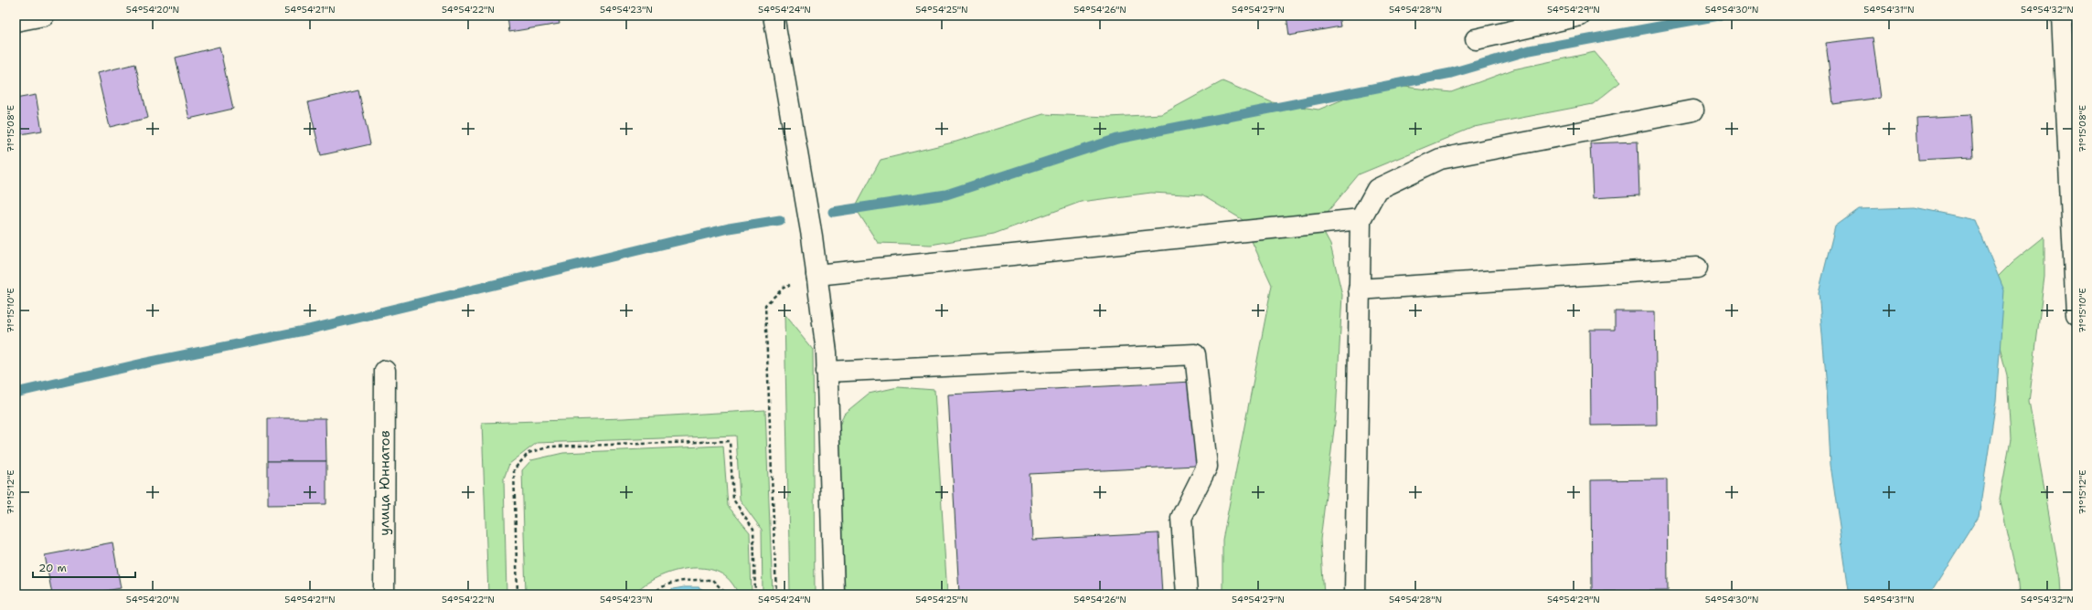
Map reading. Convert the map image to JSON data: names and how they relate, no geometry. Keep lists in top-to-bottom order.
{
  "streets": {
    "street": ["улица Юннатов"]
  },
  "scale_bar": "20 m",
  "coordinates": [
    "54°54'20\"N",
    "54°54'21\"N",
    "54°54'22\"N",
    "54°54'23\"N",
    "54°54'24\"N",
    "54°54'25\"N",
    "54°54'26\"N",
    "54°54'27\"N",
    "54°54'28\"N",
    "54°54'29\"N",
    "54°54'30\"N",
    "54°54'31\"N",
    "54°54'32\"N",
    "71°15'08\"E",
    "71°15'10\"E",
    "71°15'12\"E"
  ]
}
